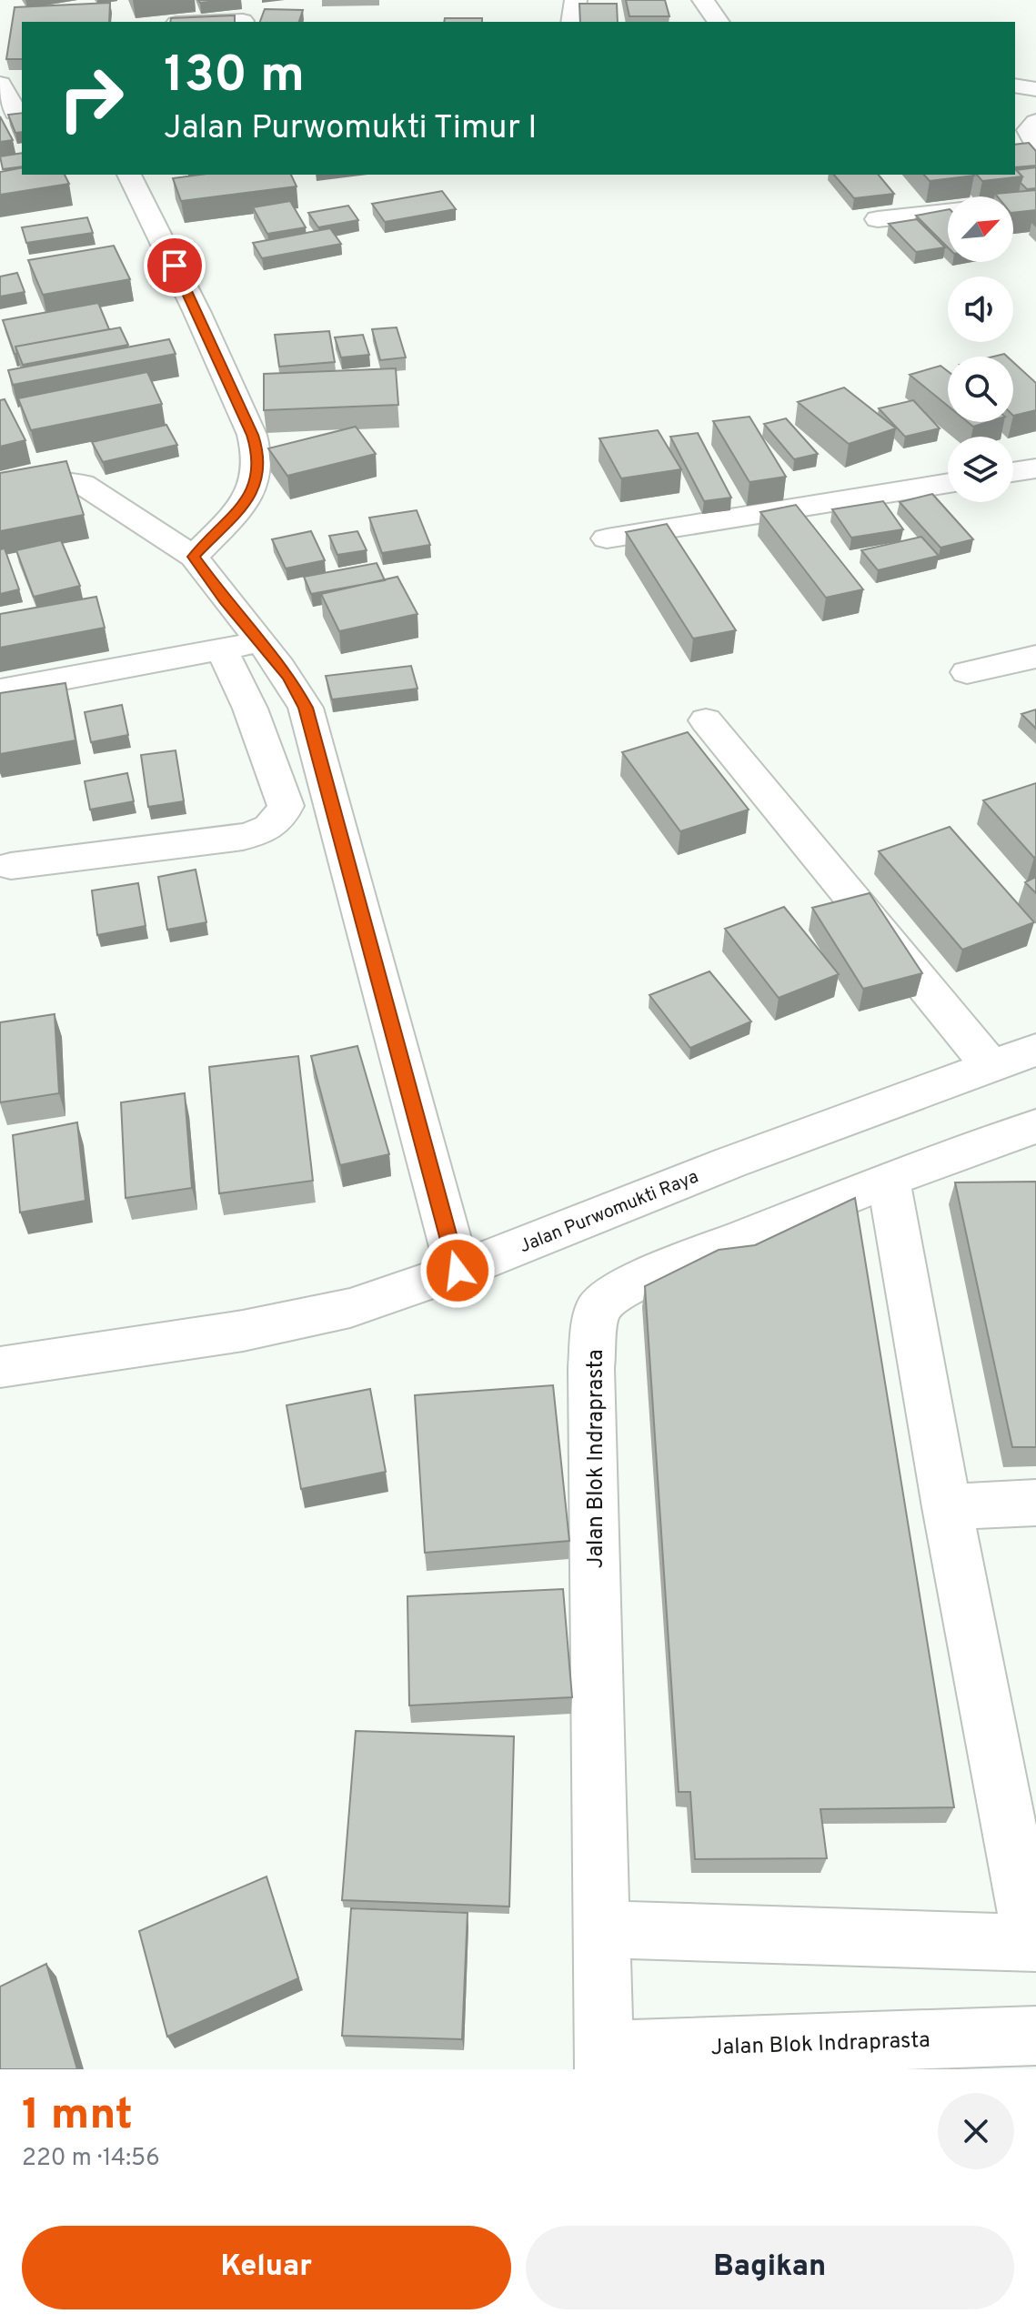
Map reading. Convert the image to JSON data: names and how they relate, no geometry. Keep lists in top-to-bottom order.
{
  "streets": {
    "street": ["Jalan Purwomukti Raya", "Jalan Blok Indraprasta"]
  },
  "north": "top right",
  "page": {
    "turn": ["130 m", "Jalan Purwomukti Timur I"],
    "heading": ["1 mnt", "220 m · 14:56"],
    "buttons": ["Keluar", "Bagikan"]
  }
}
